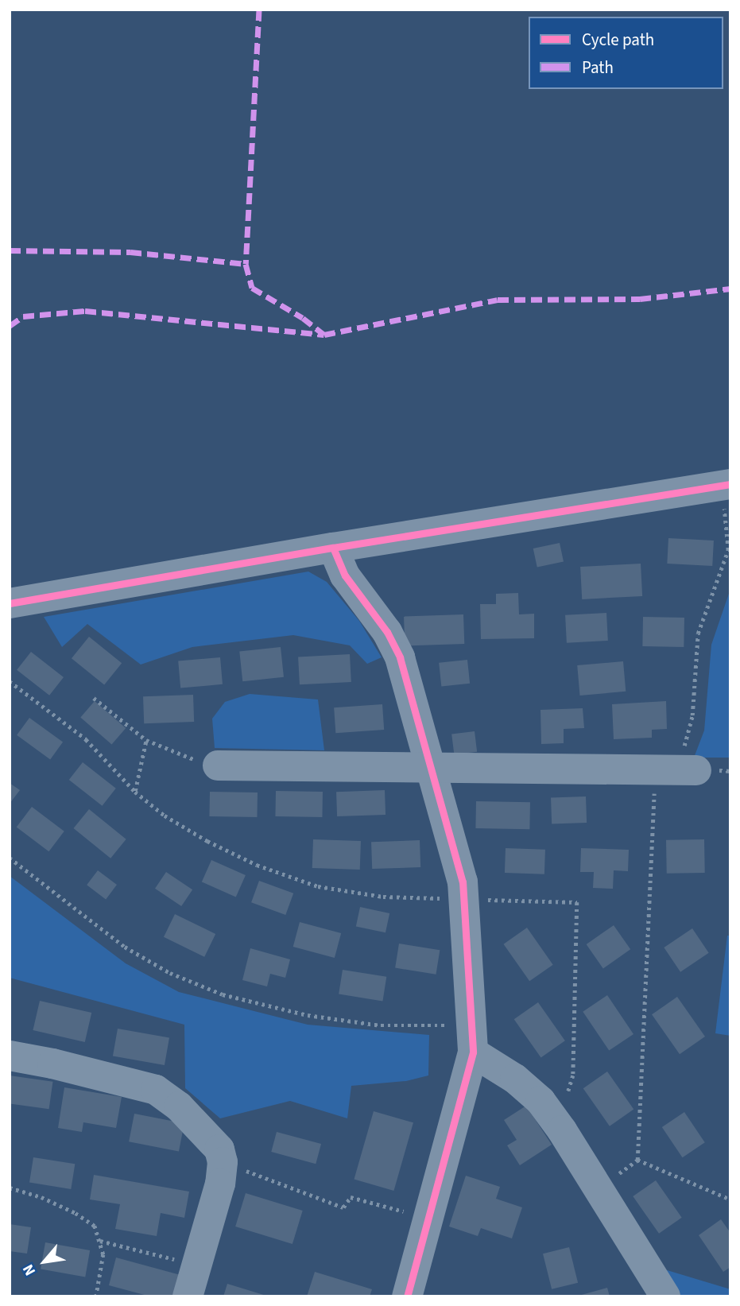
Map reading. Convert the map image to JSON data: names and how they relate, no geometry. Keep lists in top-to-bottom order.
{
  "legend": ["Cycle path", "Path"],
  "north": "bottom left"
}
